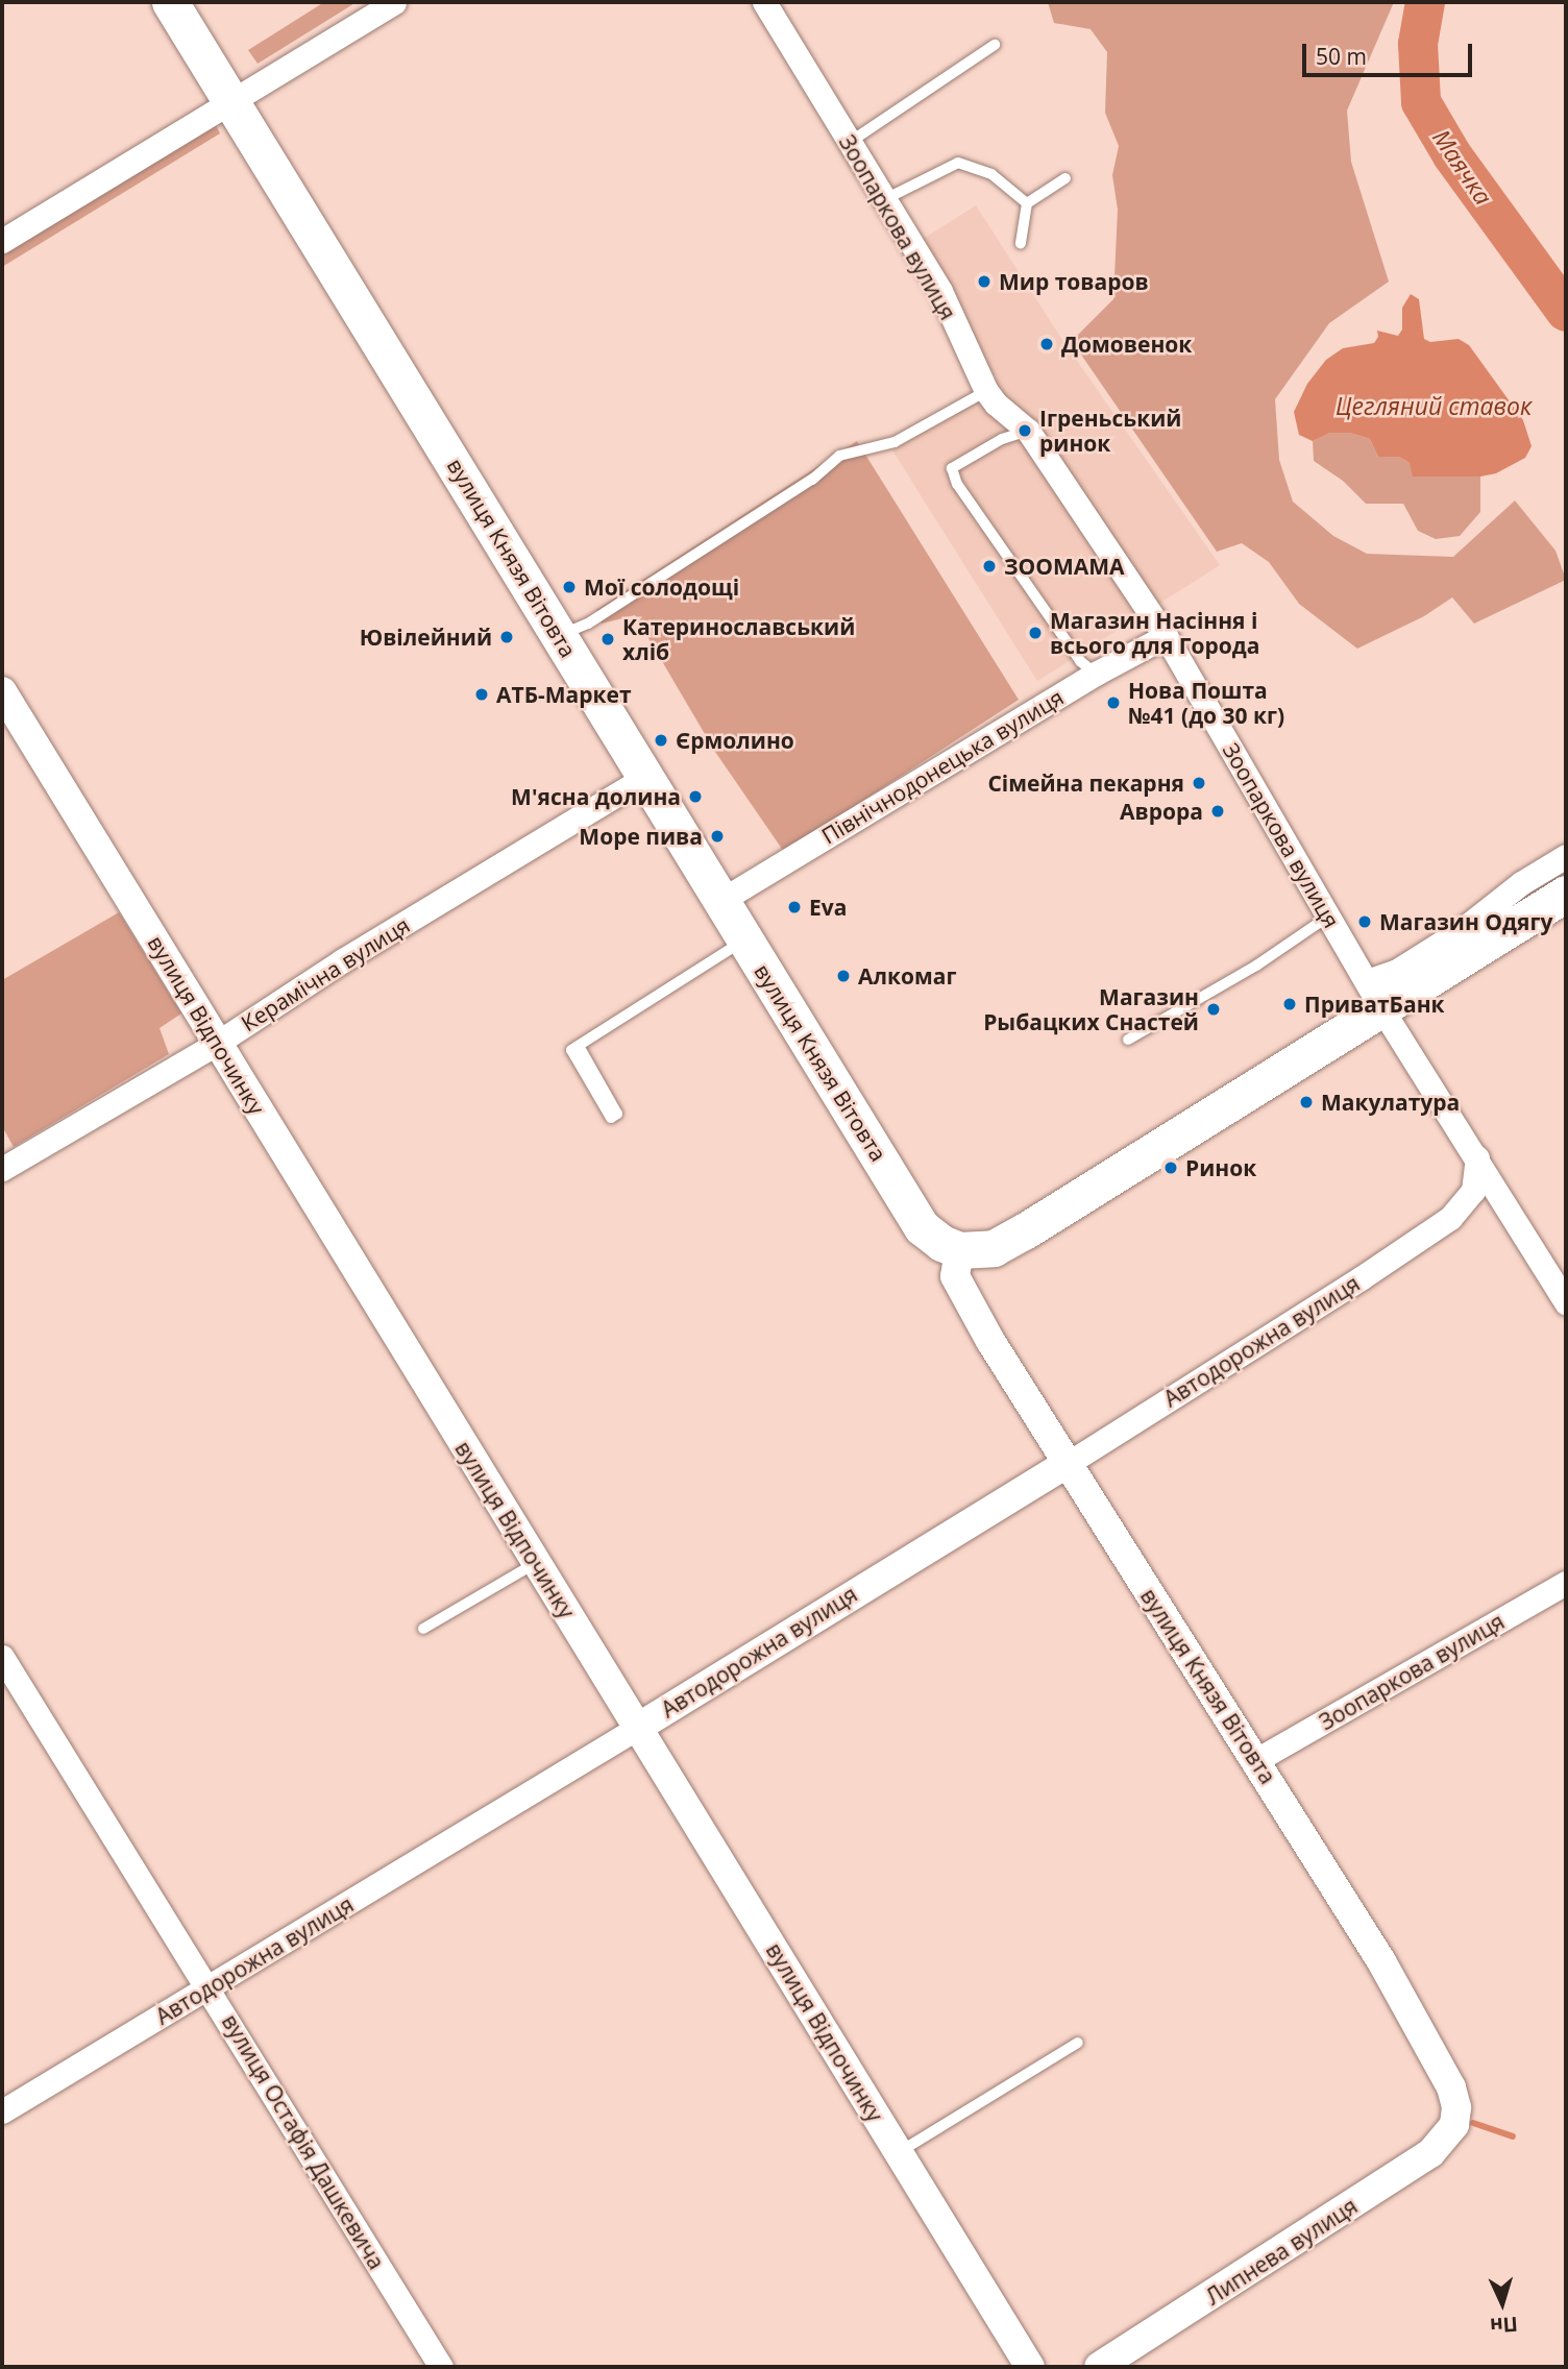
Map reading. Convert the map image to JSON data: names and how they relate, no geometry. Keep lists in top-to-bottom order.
{
  "streets": {
    "main road": ["вулиця Князя Вітовта"],
    "street": [
      "Зоопаркова вулиця",
      "Північнодонецька вулиця",
      "Керамічна вулиця",
      "вулиця Відпочинку",
      "Автодорожна вулиця",
      "вулиця Остафія Дашкевича",
      "Липнева вулиця"
    ]
  },
  "crossings": [
    ["Зоопаркова вулиця", "вулиця Князя Вітовта"],
    ["Зоопаркова вулиця", "Північнодонецька вулиця"],
    ["Зоопаркова вулиця", "Автодорожна вулиця"],
    ["вулиця Князя Вітовта", "Північнодонецька вулиця"],
    ["вулиця Князя Вітовта", "Керамічна вулиця"],
    ["вулиця Князя Вітовта", "Автодорожна вулиця"],
    ["вулиця Князя Вітовта", "Липнева вулиця"],
    ["Керамічна вулиця", "вулиця Відпочинку"],
    ["вулиця Відпочинку", "Автодорожна вулиця"],
    ["Автодорожна вулиця", "вулиця Остафія Дашкевича"]
  ],
  "water": ["Маячка", "Цегляний ставок"],
  "places": [
    "Мир товаров",
    "Домовенок",
    "Ігреньський ринок",
    "ЗООМАМА",
    "Мої солодощі",
    "Магазин Насіння і всього для Города",
    "Ювілейний",
    "Катеринославський хліб",
    "АТБ-Маркет",
    "Нова Пошта №41 (до 30 кг)",
    "Єрмолино",
    "Сімейна пекарня",
    "М'ясна долина",
    "Аврора",
    "Море пива",
    "Eva",
    "Магазин Одягу",
    "Алкомаг",
    "ПриватБанк",
    "Магазин Рыбацких Снастей",
    "Макулатура",
    "Ринок"
  ],
  "scale_bar": "50 m",
  "north": "bottom"
}
